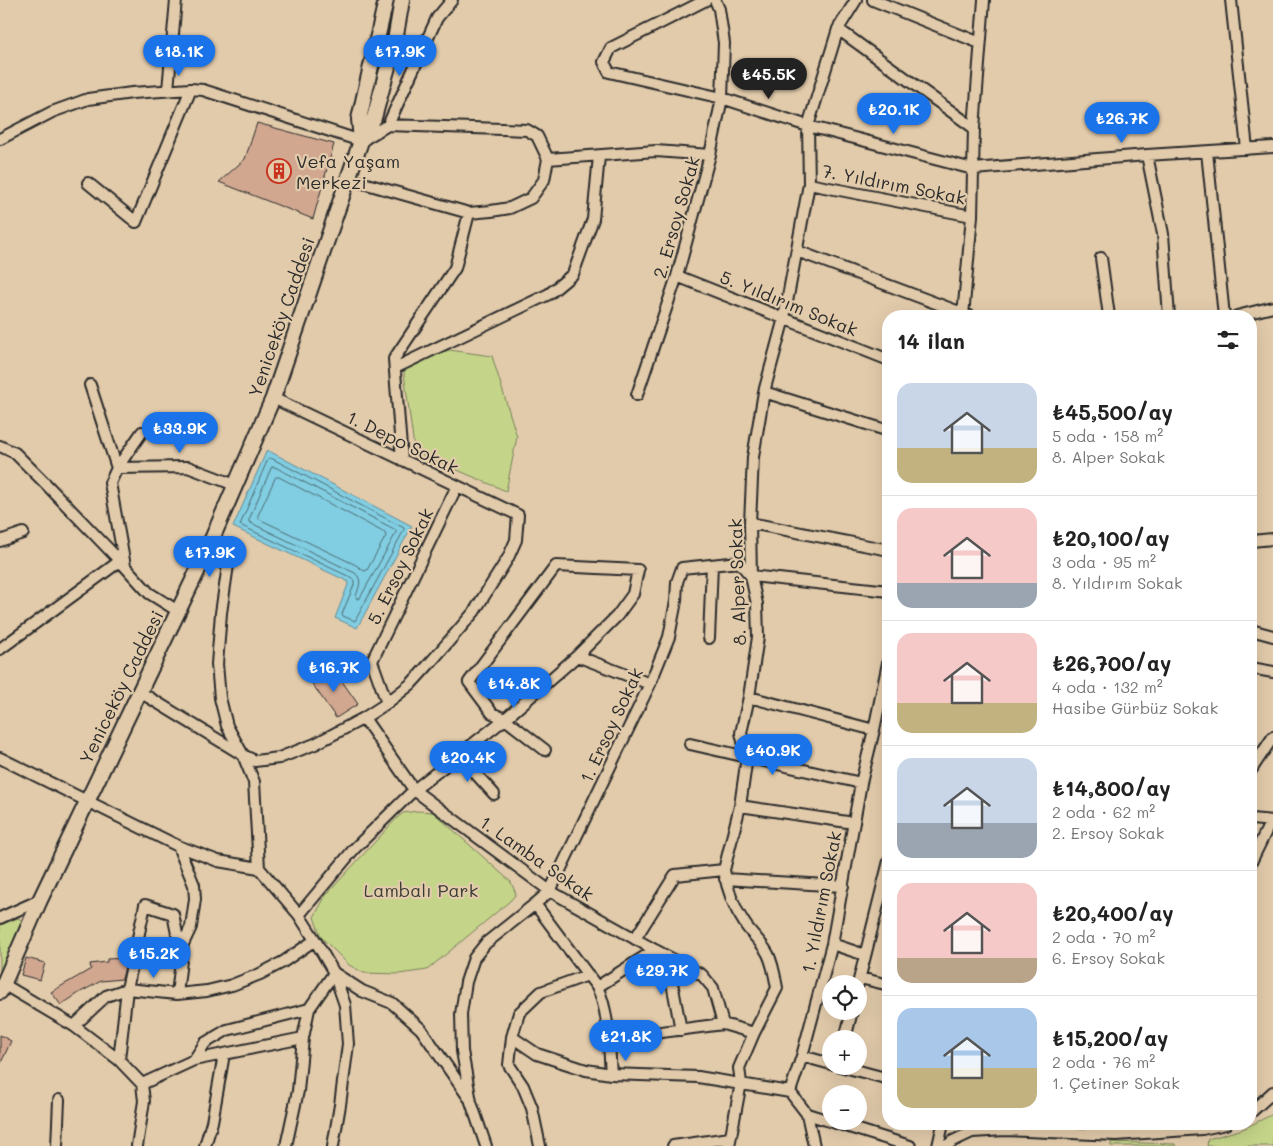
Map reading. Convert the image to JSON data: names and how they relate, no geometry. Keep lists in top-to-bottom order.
{
  "streets": {
    "street": [
      "7. Yıldırım Sokak",
      "2. Ersoy Sokak",
      "5. Yıldırım Sokak",
      "Yeniceköy Caddesi",
      "1. Depo Sokak",
      "5. Ersoy Sokak",
      "8. Alper Sokak",
      "1. Ersoy Sokak",
      "1. Lamba Sokak",
      "1. Yıldırım Sokak"
    ]
  },
  "crossings": [
    ["7. Yıldırım Sokak", "8. Alper Sokak"],
    ["2. Ersoy Sokak", "5. Yıldırım Sokak"],
    ["5. Yıldırım Sokak", "8. Alper Sokak"],
    ["Yeniceköy Caddesi", "1. Depo Sokak"],
    ["1. Depo Sokak", "5. Ersoy Sokak"],
    ["1. Ersoy Sokak", "1. Lamba Sokak"]
  ],
  "parks": ["Lambalı Park"],
  "places": {
    "building": ["Vefa Yaşam Merkezi"]
  },
  "page": {
    "price": [
      "₺18.1K",
      "₺17.9K",
      "₺45.5K",
      "₺20.1K",
      "₺26.7K",
      "₺33.9K",
      "₺17.9K",
      "₺16.7K",
      "₺14.8K",
      "₺40.9K",
      "₺20.4K",
      "₺15.2K",
      "₺29.7K",
      "₺21.8K"
    ],
    "heading": "14 ilan",
    "list": [
      {
        "name": "₺45,500/ay",
        "note": "5 oda · 158 m² · 8. Alper Sokak"
      },
      {
        "name": "₺20,100/ay",
        "note": "3 oda · 95 m² · 8. Yıldırım Sokak"
      },
      {
        "name": "₺26,700/ay",
        "note": "4 oda · 132 m² · Hasibe Gürbüz Sokak"
      },
      {
        "name": "₺14,800/ay",
        "note": "2 oda · 62 m² · 2. Ersoy Sokak"
      },
      {
        "name": "₺20,400/ay",
        "note": "2 oda · 70 m² · 6. Ersoy Sokak"
      },
      {
        "name": "₺15,200/ay",
        "note": "2 oda · 76 m² · 1. Çetiner Sokak"
      }
    ],
    "map_buttons": ["+", "−"]
  }
}
